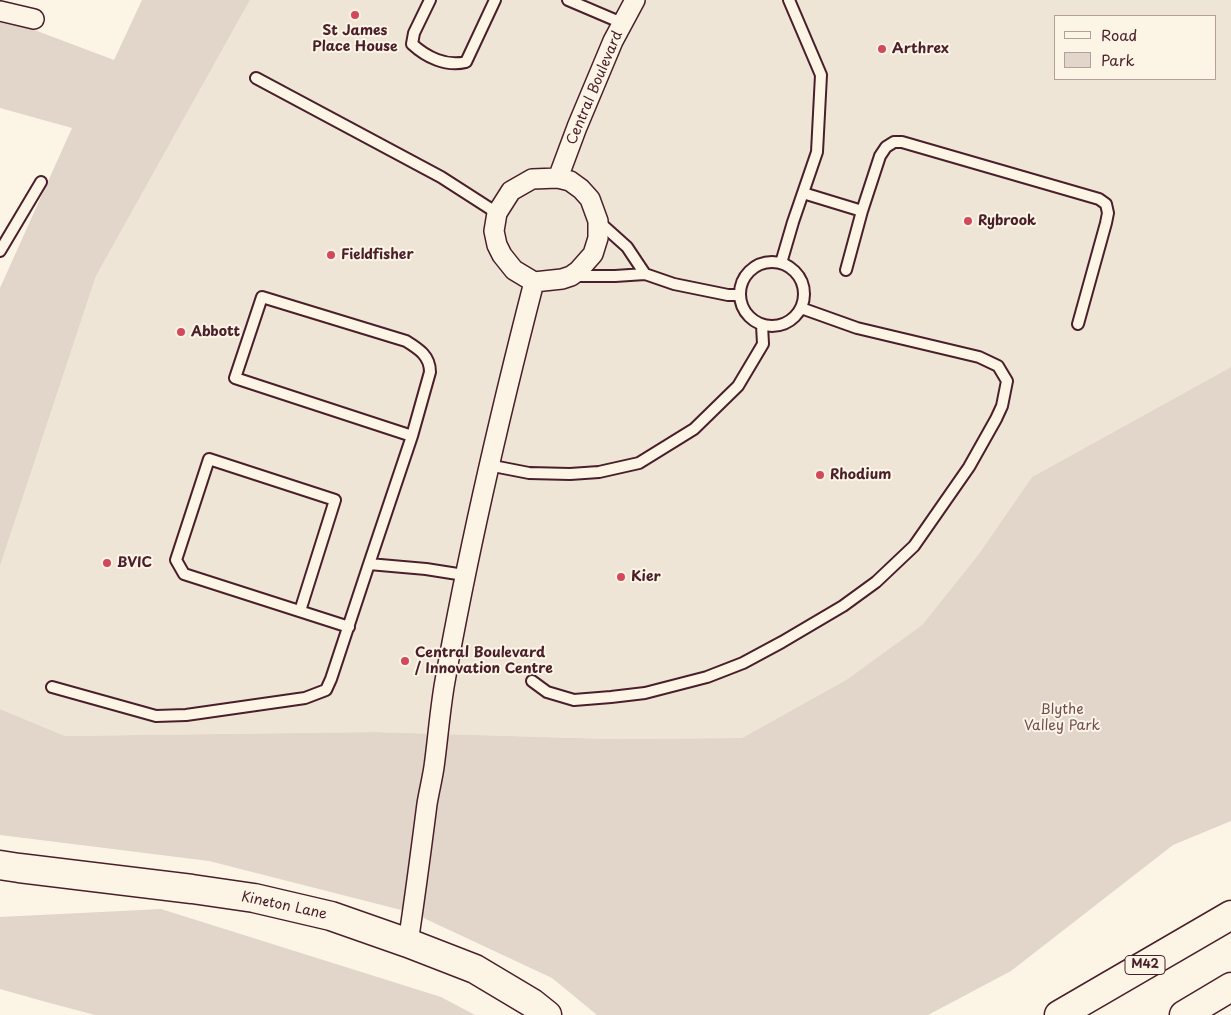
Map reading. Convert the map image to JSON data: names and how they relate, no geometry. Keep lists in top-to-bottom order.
{
  "streets": {
    "main road": ["Kineton Lane", "M42"],
    "street": ["Central Boulevard"]
  },
  "parks": ["Blythe Valley Park"],
  "places": [
    "St James Place House",
    "Arthrex",
    "Rybrook",
    "Fieldfisher",
    "Abbott",
    "Rhodium",
    "BVIC",
    "Kier",
    "Central Boulevard / Innovation Centre"
  ],
  "legend": ["Road", "Park"]
}
